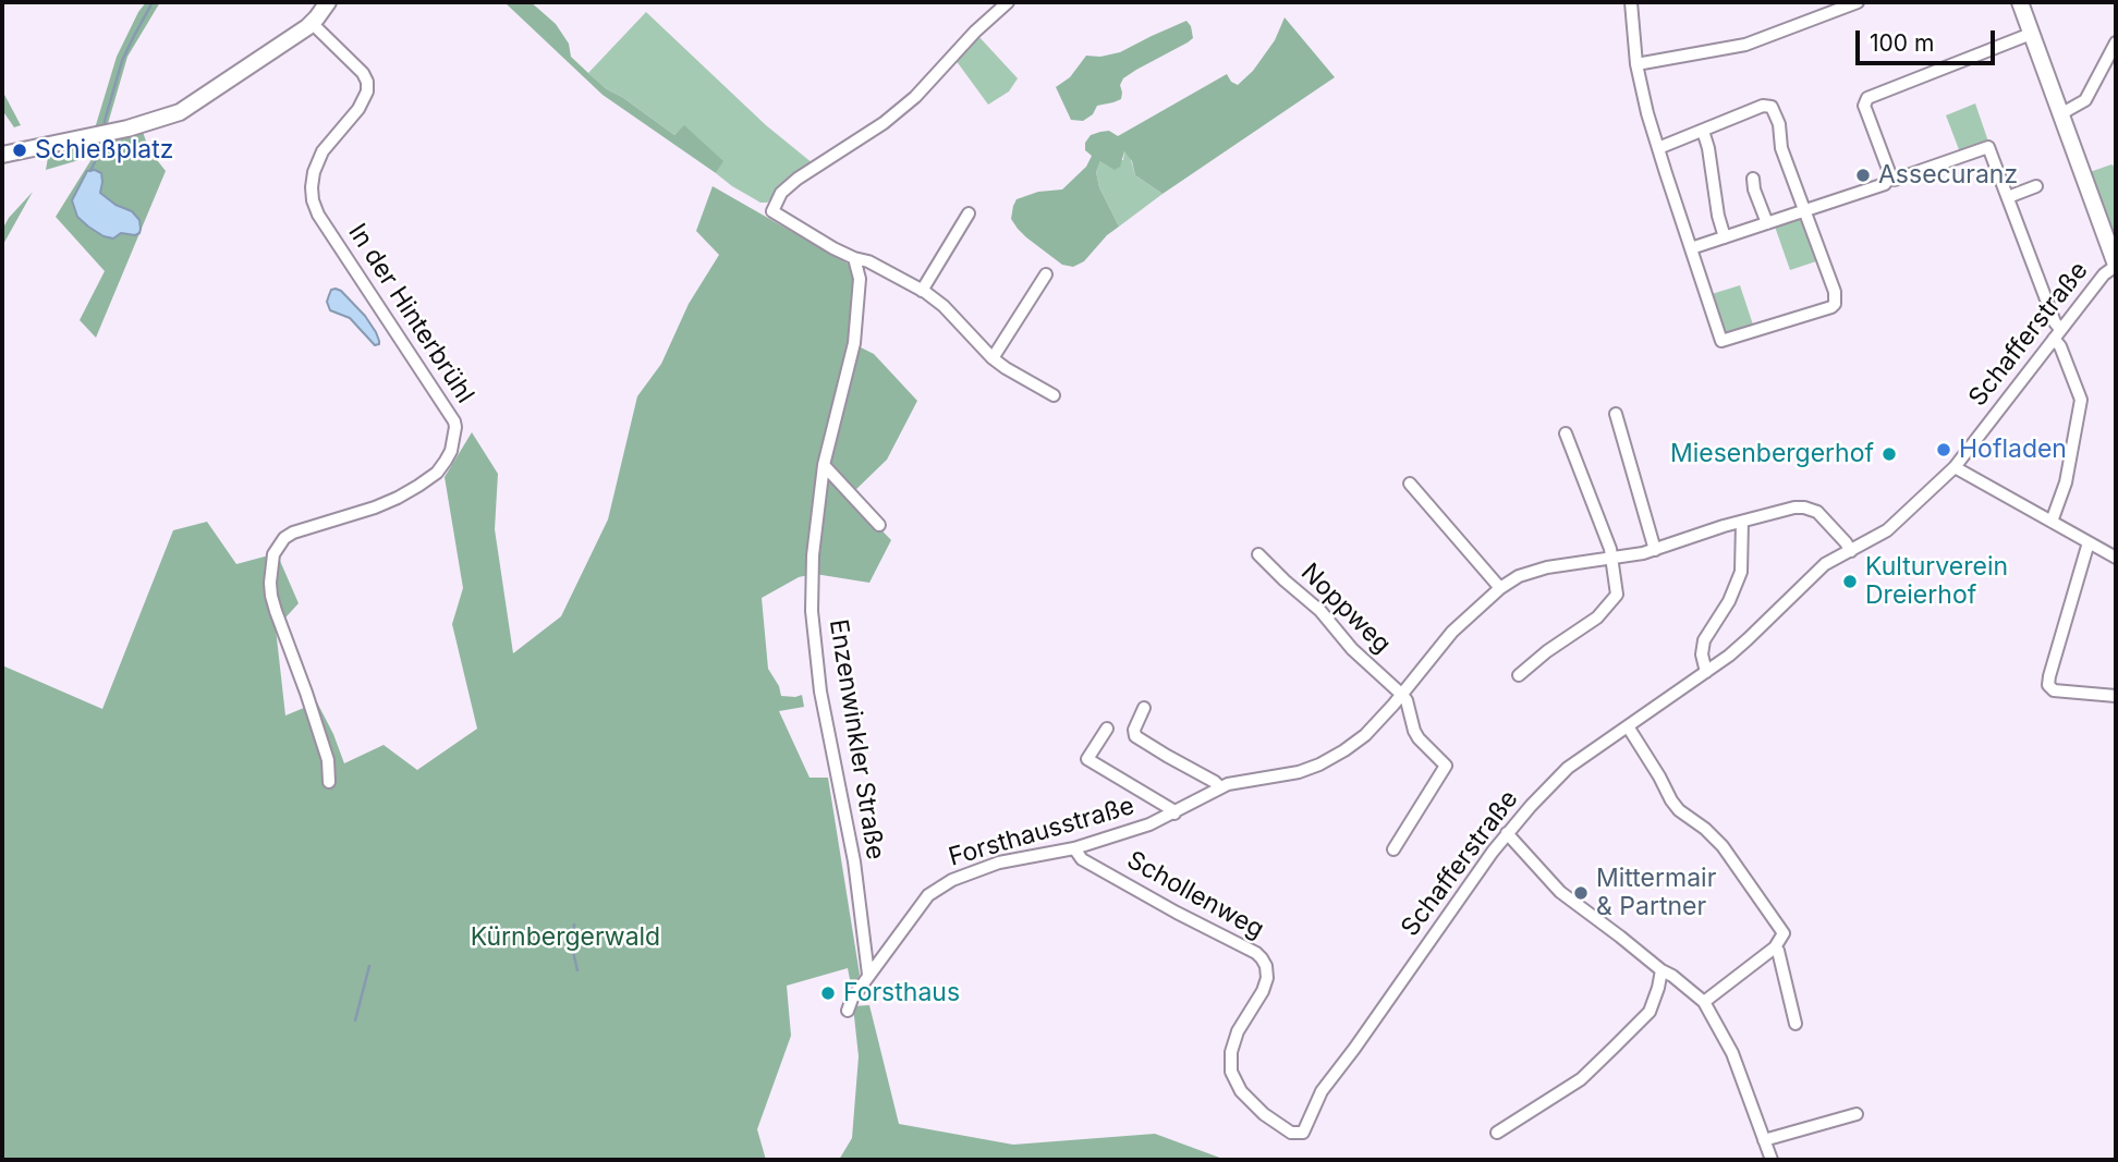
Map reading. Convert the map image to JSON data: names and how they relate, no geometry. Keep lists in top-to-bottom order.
{
  "streets": {
    "street": [
      "In der Hinterbrühl",
      "Schafferstraße",
      "Noppweg",
      "Enzenwinkler Straße",
      "Forsthausstraße",
      "Schollenweg"
    ]
  },
  "crossings": [
    ["Schafferstraße", "Forsthausstraße"],
    ["Schafferstraße", "Schollenweg"],
    ["Noppweg", "Forsthausstraße"],
    ["Enzenwinkler Straße", "Forsthausstraße"],
    ["Forsthausstraße", "Schollenweg"]
  ],
  "parks": ["Kürnbergerwald"],
  "places": [
    "Schießplatz",
    "Assecuranz",
    "Hofladen",
    "Miesenbergerhof",
    "Kulturverein Dreierhof",
    "Mittermair & Partner",
    "Forsthaus"
  ],
  "scale_bar": "100 m"
}
